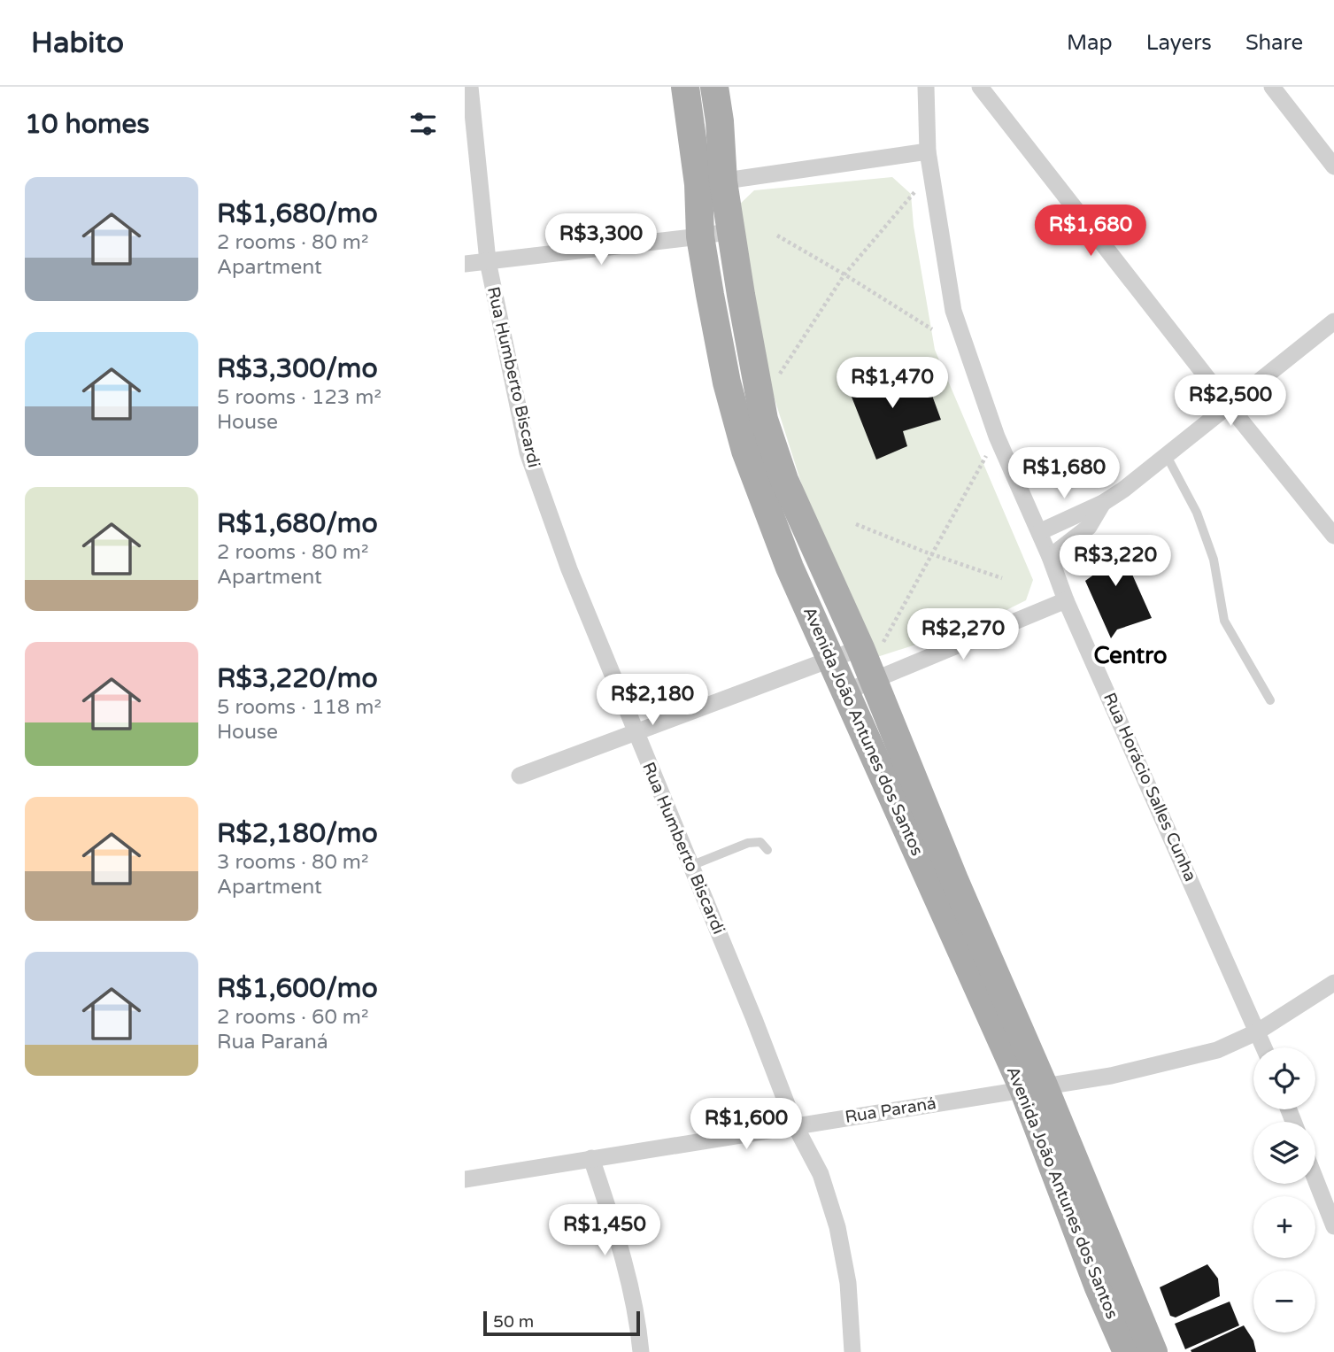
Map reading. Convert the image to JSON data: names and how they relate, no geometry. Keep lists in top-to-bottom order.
{
  "streets": {
    "main road": ["Avenida João Antunes dos Santos"],
    "street": ["Rua Humberto Biscardi", "Rua Horácio Salles Cunha", "Rua Paraná"]
  },
  "crossings": [
    ["Rua Humberto Biscardi", "Rua Paraná"],
    ["Avenida João Antunes dos Santos", "Rua Paraná"],
    ["Rua Horácio Salles Cunha", "Rua Paraná"]
  ],
  "districts": ["Centro"],
  "scale_bar": "50 m",
  "page": {
    "header": "Habito",
    "nav": ["Map", "Layers", "Share"],
    "heading": "10 homes",
    "list": [
      {
        "name": "R$1,680/mo",
        "note": "2 rooms · 80 m² · Apartment"
      },
      {
        "name": "R$3,300/mo",
        "note": "5 rooms · 123 m² · House"
      },
      {
        "name": "R$1,680/mo",
        "note": "2 rooms · 80 m² · Apartment"
      },
      {
        "name": "R$3,220/mo",
        "note": "5 rooms · 118 m² · House"
      },
      {
        "name": "R$2,180/mo",
        "note": "3 rooms · 80 m² · Apartment"
      },
      {
        "name": "R$1,600/mo",
        "note": "2 rooms · 60 m² · Rua Paraná"
      }
    ],
    "price": [
      "R$1,680",
      "R$3,300",
      "R$1,470",
      "R$2,500",
      "R$1,680",
      "R$3,220",
      "R$2,270",
      "R$2,180",
      "R$1,600",
      "R$1,450"
    ],
    "map_buttons": ["+", "−"],
    "scale": "50 m"
  }
}
